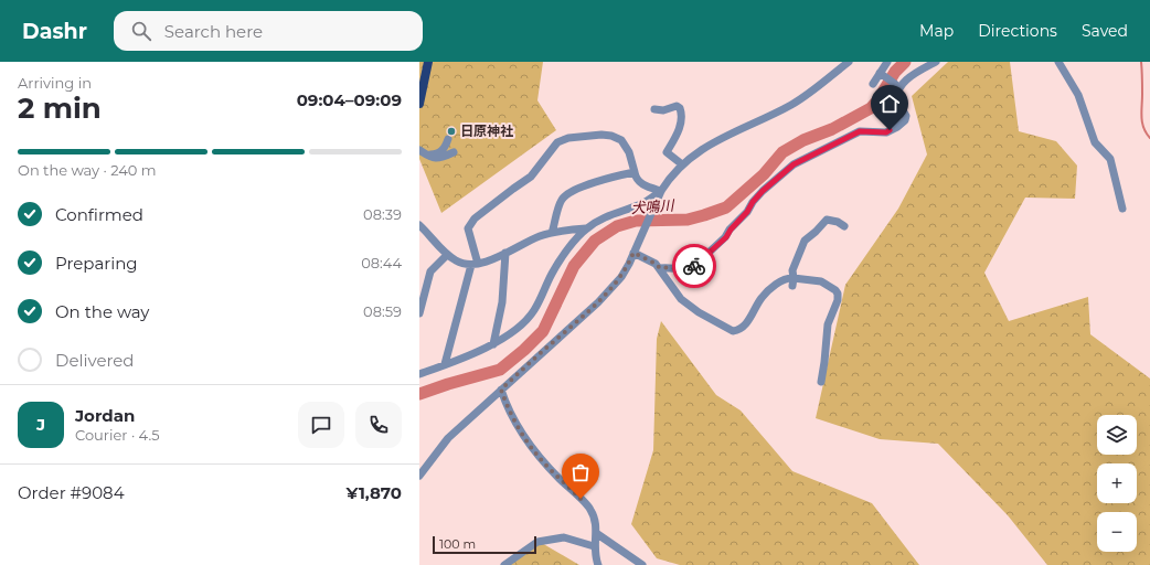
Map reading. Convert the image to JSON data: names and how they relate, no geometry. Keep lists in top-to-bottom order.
{
  "water": ["犬鳴川"],
  "places": ["日原神社"],
  "scale_bar": "100 m",
  "page": {
    "header": "Dashr",
    "search": "Search here",
    "nav": ["Map", "Directions", "Saved"],
    "heading": ["2 min", "Arriving in", "09:04–09:09"],
    "panel": [
      "Jordan",
      "Courier · 4.5",
      "Order #9084",
      "¥1,870"
    ],
    "bar": "On the way · 240 m",
    "list": [
      ["Confirmed", "08:39"],
      ["Preparing", "08:44"],
      ["On the way", "08:59"],
      "Delivered"
    ],
    "round": "J",
    "map_buttons": ["+", "−"],
    "scale": "100 m"
  }
}
